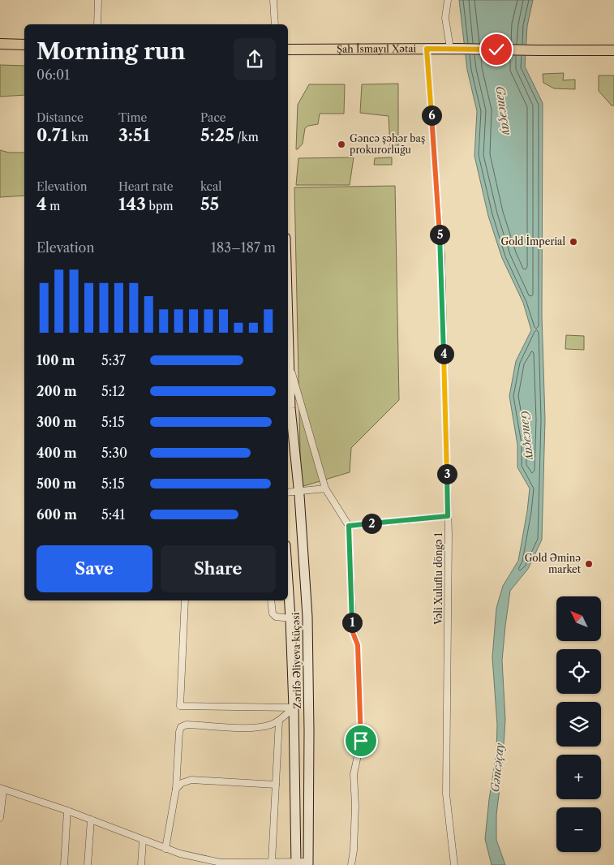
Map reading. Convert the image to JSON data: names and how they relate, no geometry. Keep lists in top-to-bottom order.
{
  "streets": {
    "main road": ["Şah İsmayıl Xətai"],
    "street": ["Vəli Xuluflu döngə 1", "Zərifə Əliyeva küçəsi"]
  },
  "crossings": [
    ["Şah İsmayıl Xətai", "Vəli Xuluflu döngə 1"]
  ],
  "water": ["Gəncəçay"],
  "places": ["Gəncə şəhər baş prokurorluğu", "Gold İmperial", "Gold Əminə market"],
  "north": "top left",
  "page": {
    "heading": ["Morning run", "06:01"],
    "stats": [
      ["Distance", "0.71 km"],
      ["Time", "3:51"],
      ["Pace", "5:25 /km"],
      ["Elevation", "4 m"],
      ["Heart rate", "143 bpm"],
      ["kcal", "55"]
    ],
    "pins": [
      "6",
      "5",
      "4",
      "3",
      "2",
      "1"
    ],
    "chart": ["Elevation", "183–187 m"],
    "list": [
      {
        "name": "100 m",
        "note": "5:37"
      },
      {
        "name": "200 m",
        "note": "5:12"
      },
      {
        "name": "300 m",
        "note": "5:15"
      },
      {
        "name": "400 m",
        "note": "5:30"
      },
      {
        "name": "500 m",
        "note": "5:15"
      },
      {
        "name": "600 m",
        "note": "5:41"
      }
    ],
    "buttons": ["Save", "Share"],
    "map_buttons": ["+", "−"]
  }
}
